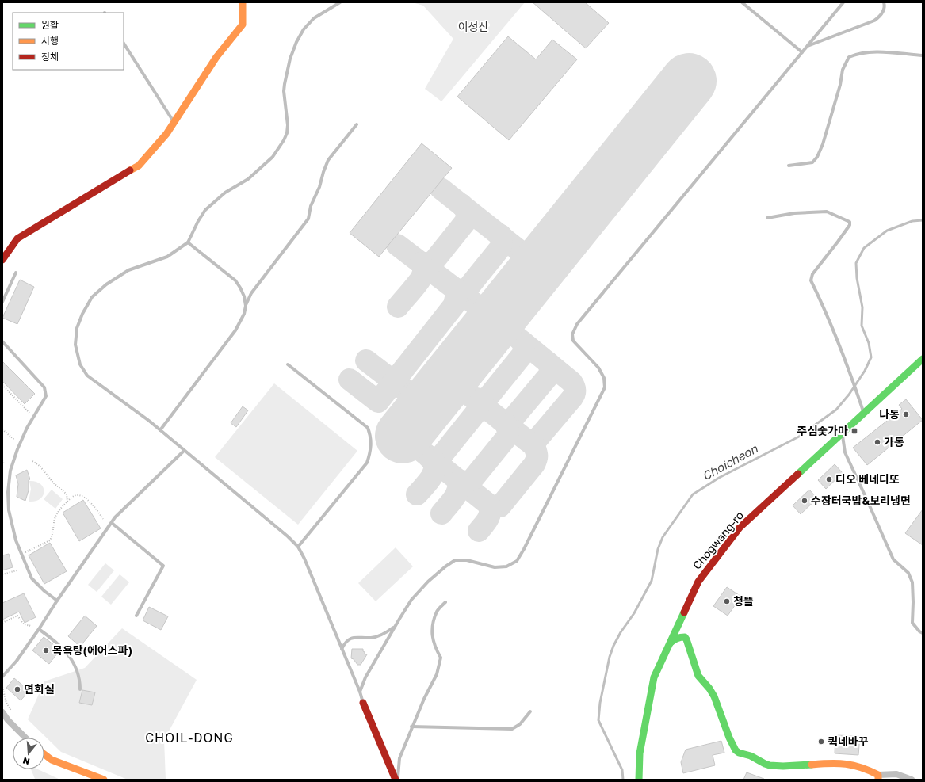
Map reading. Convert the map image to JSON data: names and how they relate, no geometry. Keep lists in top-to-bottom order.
{
  "streets": {
    "street": ["Chogwang-ro"]
  },
  "districts": ["CHOIL-DONG"],
  "water": ["Choicheon"],
  "parks": ["이성산"],
  "places": {
    "other": [
      "나동",
      "가동",
      "디오 베네디또",
      "수장터국밥&보리냉면",
      "청뜰",
      "목욕탕(에어스파)",
      "면회실",
      "퀵네바꾸"
    ],
    "transit": ["주심숯가마"]
  },
  "legend": ["원활", "서행", "정체"],
  "north": "bottom"
}
